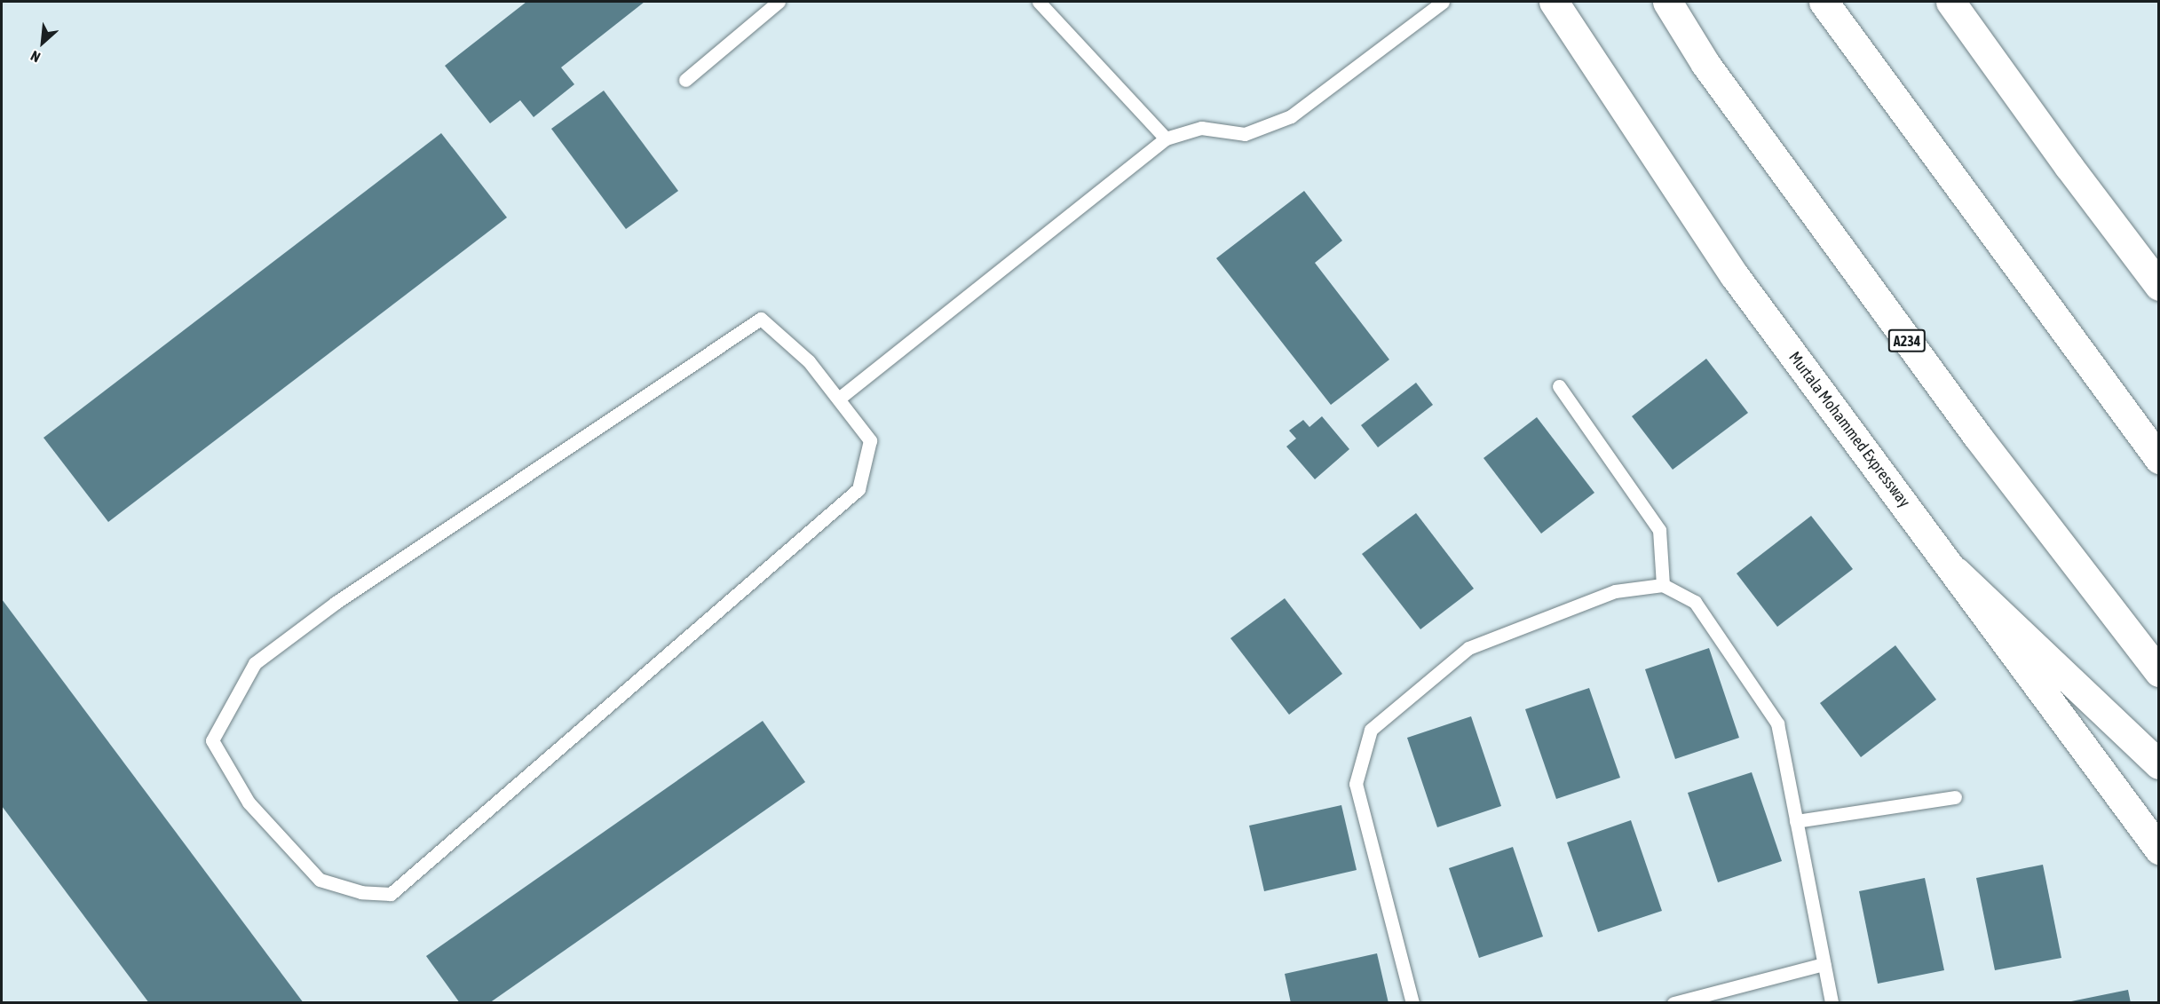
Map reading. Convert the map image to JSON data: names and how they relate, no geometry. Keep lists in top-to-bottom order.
{
  "streets": {
    "highway": ["A234", "Murtala Mohammed Expressway"]
  },
  "north": "bottom left"
}
